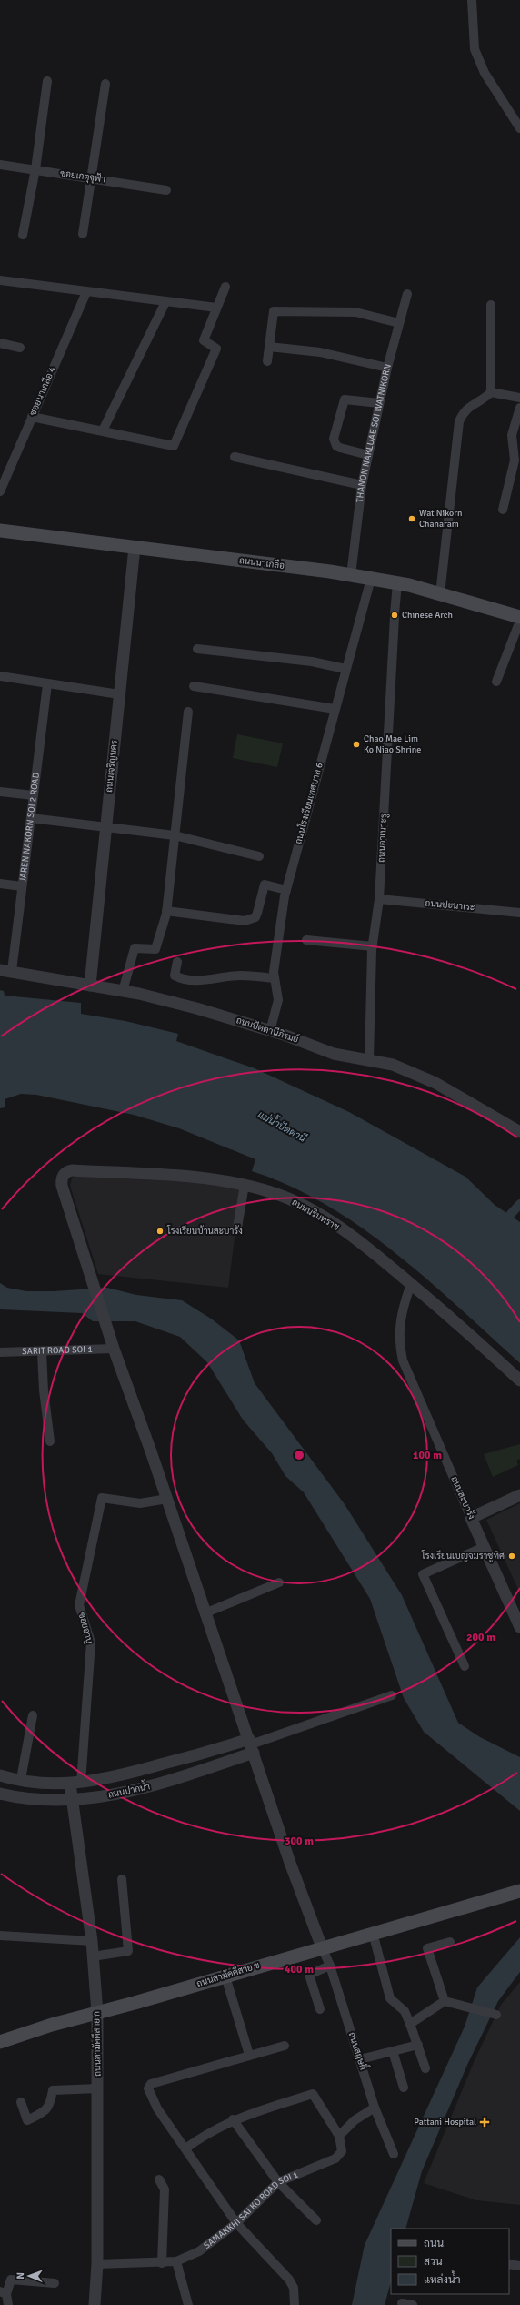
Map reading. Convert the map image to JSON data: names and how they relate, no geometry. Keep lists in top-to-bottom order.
{
  "streets": {
    "main road": ["ถนนนาเกลือ", "ถนนสามัคคีสาย ข"],
    "street": [
      "ซอยเกตุจุฟ้า",
      "ซอยนาเกลือ 4",
      "THANON NAKLUAE SOI WATNIKORN",
      "ถนนเจริญนคร",
      "ถนนโรงเรียนเทศบาล 6",
      "JAREN NAKORN SOI 2 ROAD",
      "ถนนอาเนาะรู",
      "ถนนปะนาเระ",
      "ถนนปัตตานีภิรมย์",
      "ถนนนรินทราช",
      "SARIT ROAD SOI 1",
      "ถนนสะบารัง",
      "ซอยอาบู",
      "ถนนปากน้ำ",
      "ถนนสามัคคีสาย ก",
      "ถนนสฤษดิ์",
      "SAMAKKHI SAI KO ROAD SOI 1"
    ]
  },
  "crossings": [
    ["THANON NAKLUAE SOI WATNIKORN", "ถนนนาเกลือ"],
    ["ถนนนาเกลือ", "ถนนเจริญนคร"],
    ["ถนนนาเกลือ", "ถนนโรงเรียนเทศบาล 6"],
    ["ถนนนาเกลือ", "ถนนอาเนาะรู"],
    ["ถนนเจริญนคร", "ถนนปัตตานีภิรมย์"],
    ["ถนนโรงเรียนเทศบาล 6", "ถนนปัตตานีภิรมย์"],
    ["JAREN NAKORN SOI 2 ROAD", "ถนนปัตตานีภิรมย์"],
    ["ถนนอาเนาะรู", "ถนนปะนาเระ"],
    ["ถนนอาเนาะรู", "ถนนปัตตานีภิรมย์"],
    ["ถนนนรินทราช", "SARIT ROAD SOI 1"],
    ["ถนนนรินทราช", "ถนนสะบารัง"],
    ["ซอยอาบู", "ถนนปากน้ำ"],
    ["ซอยอาบู", "ถนนสามัคคีสาย ก"],
    ["ถนนปากน้ำ", "ถนนสามัคคีสาย ก"],
    ["ถนนสามัคคีสาย ข", "ถนนสามัคคีสาย ก"],
    ["ถนนสามัคคีสาย ข", "ถนนสฤษดิ์"],
    ["ถนนสามัคคีสาย ก", "SAMAKKHI SAI KO ROAD SOI 1"]
  ],
  "water": ["แม่น้ำปัตตานี"],
  "places": {
    "other": [
      "Wat Nikorn Chanaram",
      "Chinese Arch",
      "Chao Mae Lim Ko Niao Shrine",
      "โรงเรียนบ้านสะบารัง",
      "โรงเรียนเบญจมราชูทิศ"
    ],
    "health": ["Pattani Hospital"]
  },
  "legend": ["ถนน", "สวน", "แหล่งน้ำ"],
  "north": "left",
  "rings": [
    "100 m",
    "200 m",
    "300 m",
    "400 m"
  ]
}
